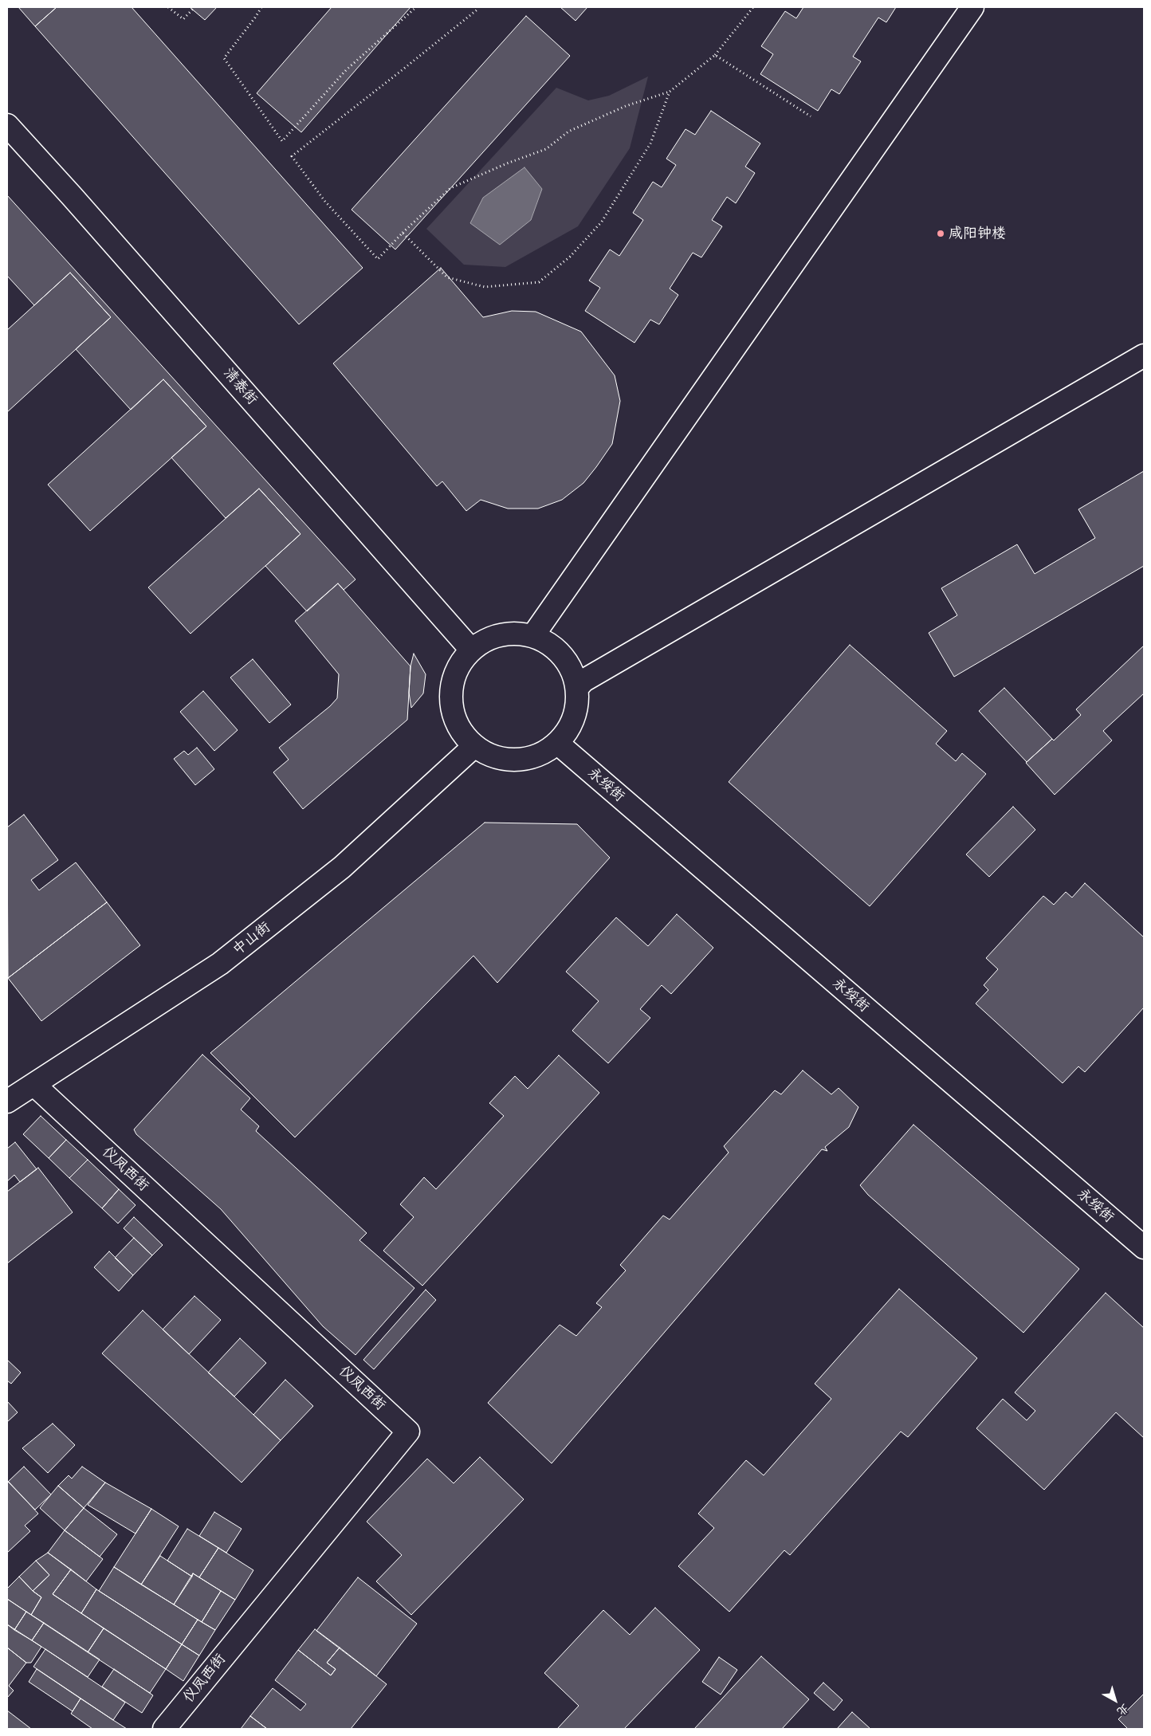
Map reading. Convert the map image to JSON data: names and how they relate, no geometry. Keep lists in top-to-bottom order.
{
  "streets": {
    "street": [
      "清泰街",
      "永绥街",
      "中山街",
      "仪凤西街"
    ]
  },
  "crossings": [
    ["清泰街", "永绥街"],
    ["清泰街", "中山街"],
    ["永绥街", "中山街"],
    ["中山街", "仪凤西街"]
  ],
  "places": ["咸阳钟楼"],
  "north": "bottom right"
}
